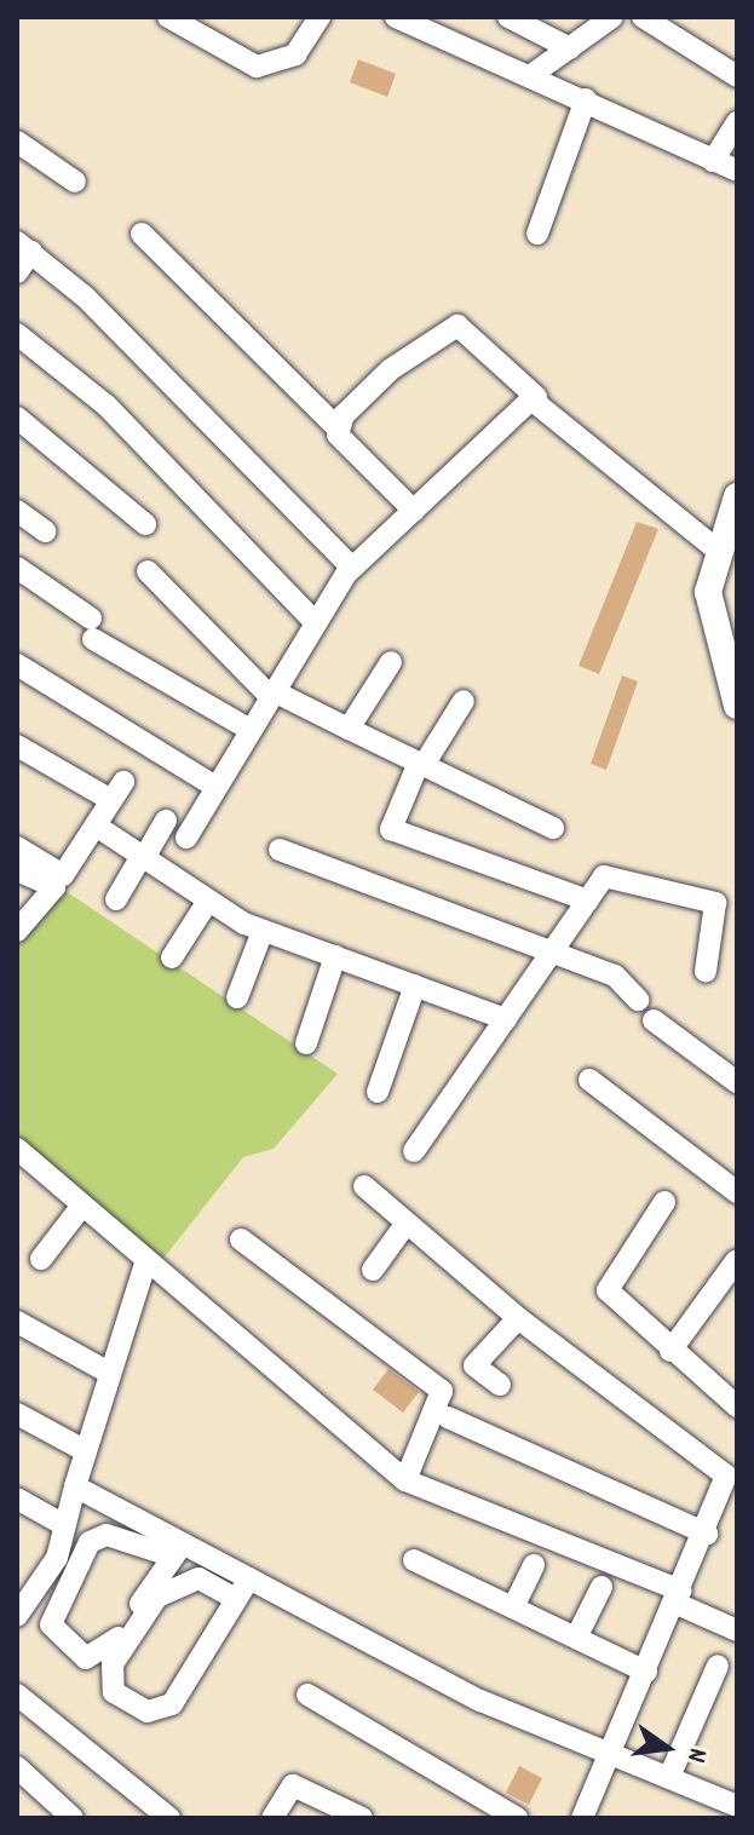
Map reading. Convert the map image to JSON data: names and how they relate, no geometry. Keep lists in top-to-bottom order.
{
  "north": "right"
}
